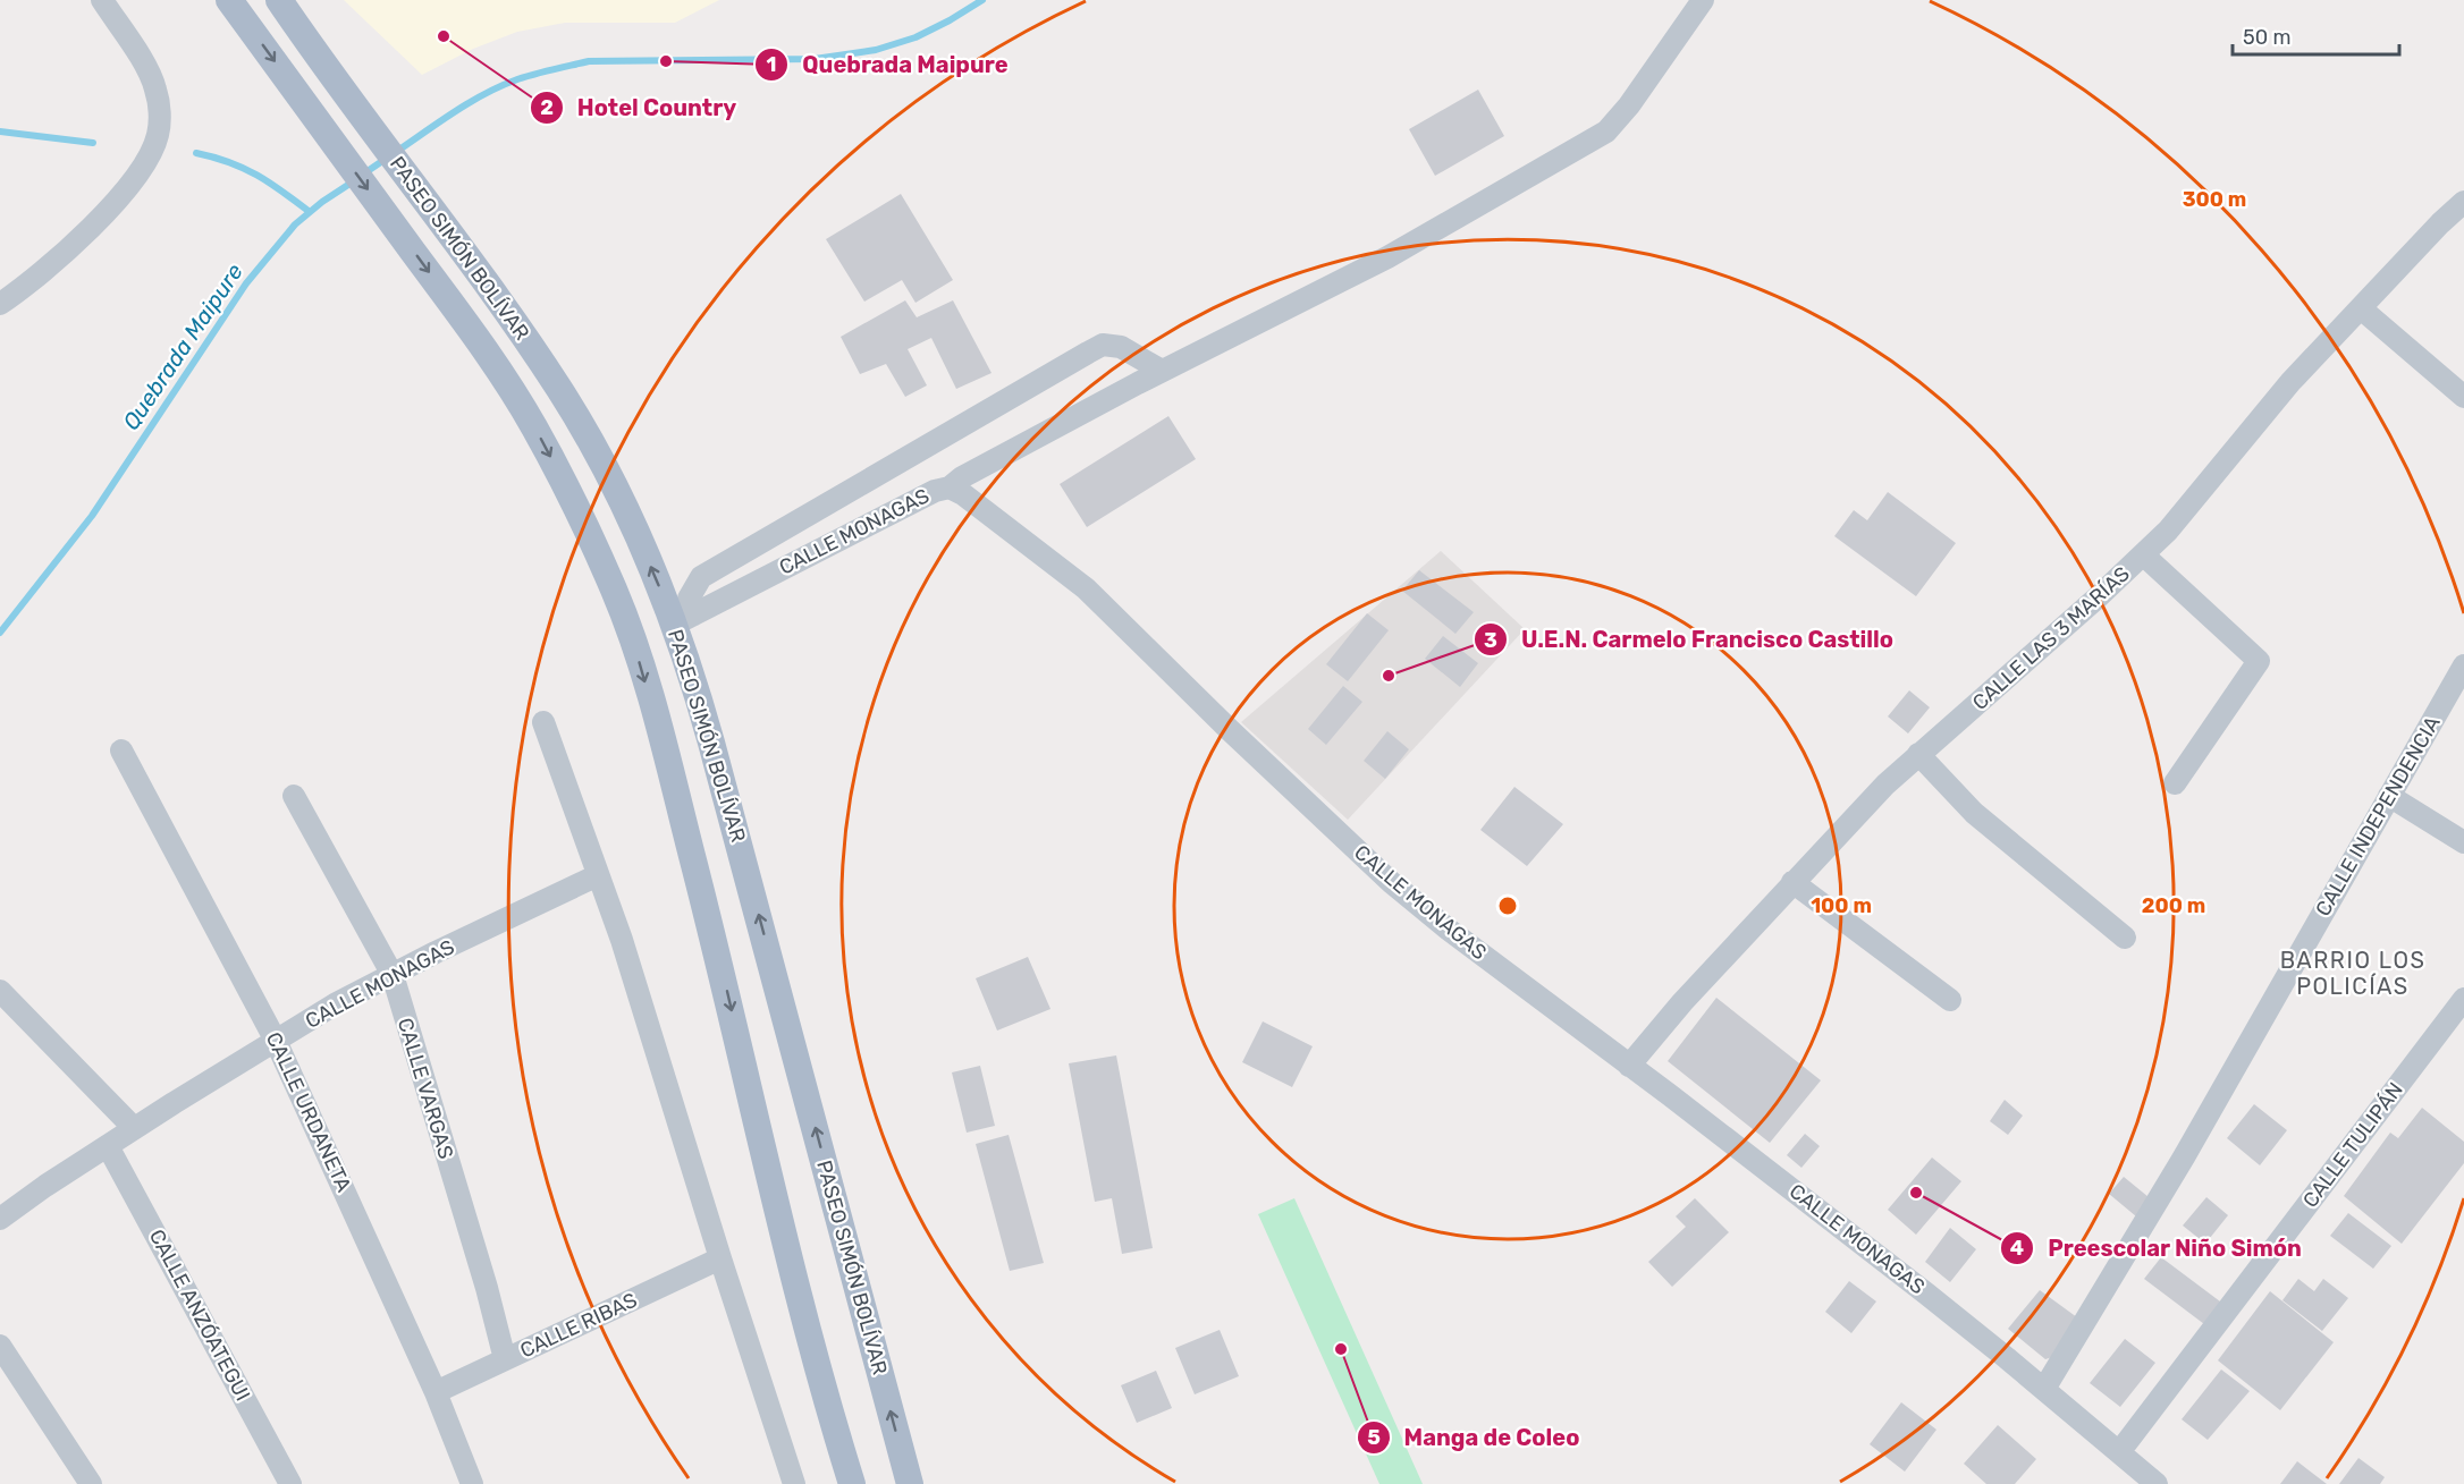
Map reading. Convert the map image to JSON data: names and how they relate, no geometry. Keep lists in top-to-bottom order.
{
  "streets": {
    "main road": ["PASEO SIMÓN BOLÍVAR"],
    "street": [
      "CALLE MONAGAS",
      "CALLE LAS 3 MARÍAS",
      "CALLE INDEPENDENCIA",
      "CALLE VARGAS",
      "CALLE URDANETA",
      "CALLE TULIPÁN",
      "CALLE ANZÓATEGUI",
      "CALLE RIBAS"
    ]
  },
  "crossings": [
    ["PASEO SIMÓN BOLÍVAR", "CALLE MONAGAS"],
    ["CALLE MONAGAS", "CALLE LAS 3 MARÍAS"],
    ["CALLE MONAGAS", "CALLE INDEPENDENCIA"],
    ["CALLE MONAGAS", "CALLE VARGAS"],
    ["CALLE MONAGAS", "CALLE URDANETA"],
    ["CALLE MONAGAS", "CALLE TULIPÁN"],
    ["CALLE MONAGAS", "CALLE ANZÓATEGUI"],
    ["CALLE VARGAS", "CALLE RIBAS"],
    ["CALLE URDANETA", "CALLE RIBAS"]
  ],
  "districts": ["BARRIO LOS POLICÍAS"],
  "water": ["Quebrada Maipure"],
  "places": [
    "Hotel Country",
    "Quebrada Maipure",
    "U.E.N. Carmelo Francisco Castillo",
    "Preescolar Niño Simón",
    "Manga de Coleo"
  ],
  "scale_bar": "50 m",
  "rings": ["300 m", "100 m", "200 m"]
}
